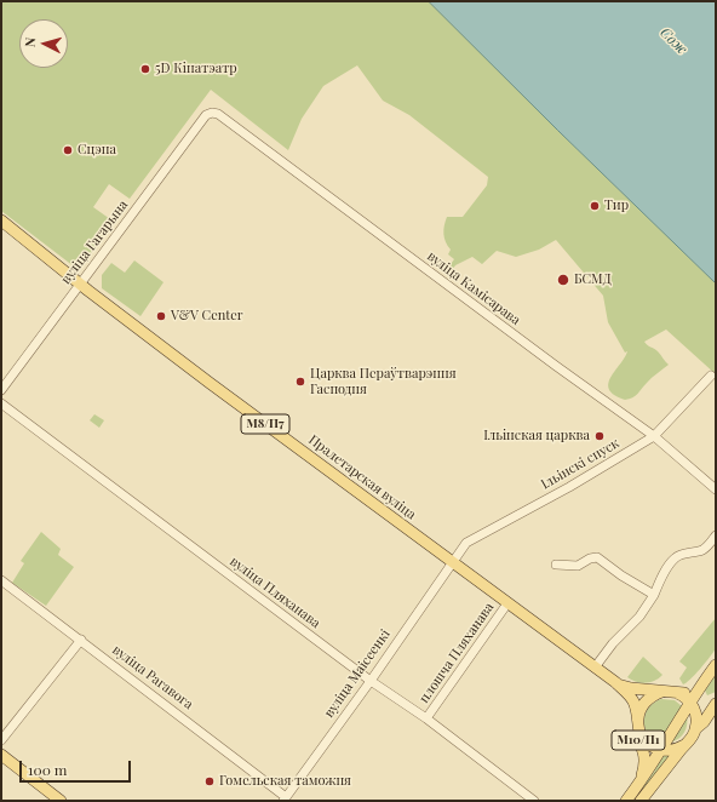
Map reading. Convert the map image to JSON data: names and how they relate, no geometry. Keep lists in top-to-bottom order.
{
  "streets": {
    "main road": ["М8/П7", "Пралетарская вуліца", "М10/П1"],
    "street": [
      "вуліца Гагарына",
      "вуліца Камісарава",
      "Ільінскі спуск",
      "вуліца Пляханава",
      "плошча Пляханава",
      "вуліца Маісеенкі",
      "вуліца Рагавога"
    ]
  },
  "crossings": [
    ["вуліца Гагарына", "вуліца Камісарава"],
    ["вуліца Гагарына", "Пралетарская вуліца"],
    ["вуліца Камісарава", "Ільінскі спуск"],
    ["М8/П7", "Пралетарская вуліца"],
    ["М8/П7", "М10/П1"],
    ["Ільінскі спуск", "Пралетарская вуліца"],
    ["Ільінскі спуск", "вуліца Маісеенкі"],
    ["Пралетарская вуліца", "плошча Пляханава"],
    ["Пралетарская вуліца", "вуліца Маісеенкі"],
    ["Пралетарская вуліца", "М10/П1"],
    ["вуліца Пляханава", "плошча Пляханава"],
    ["вуліца Пляханава", "вуліца Маісеенкі"],
    ["вуліца Маісеенкі", "вуліца Рагавога"]
  ],
  "water": ["Сож"],
  "places": [
    "5D Кінатэатр",
    "Сцэна",
    "Тир",
    "БСМД",
    "V&V Center",
    "Царква Пераўтварэння Гасподня",
    "Ільінская царква",
    "Гомельская таможня"
  ],
  "scale_bar": "100 m",
  "north": "left"
}
